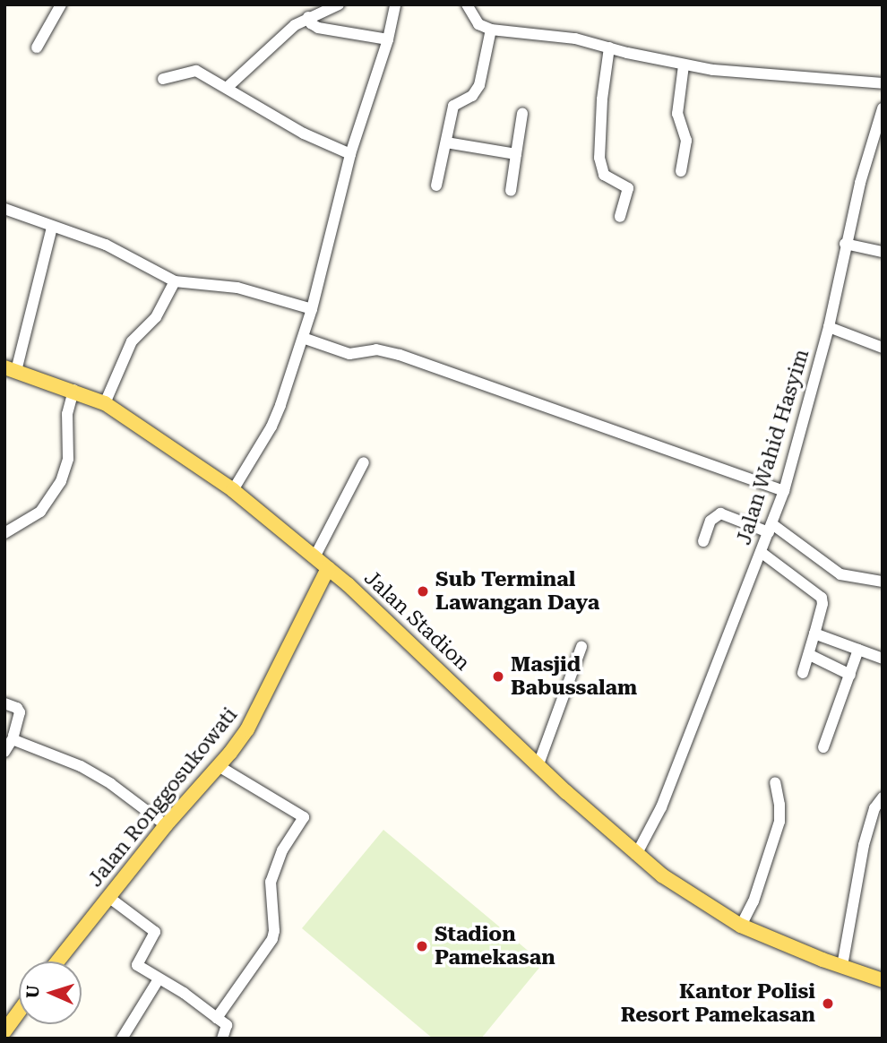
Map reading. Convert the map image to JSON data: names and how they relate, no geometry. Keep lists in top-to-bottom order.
{
  "streets": {
    "main road": ["Jalan Stadion", "Jalan Ronggosukowati"],
    "street": ["Jalan Wahid Hasyim"]
  },
  "crossings": [
    ["Jalan Wahid Hasyim", "Jalan Stadion"],
    ["Jalan Stadion", "Jalan Ronggosukowati"]
  ],
  "places": [
    "Sub Terminal Lawangan Daya",
    "Masjid Babussalam",
    "Stadion Pamekasan",
    "Kantor Polisi Resort Pamekasan"
  ],
  "north": "left"
}
